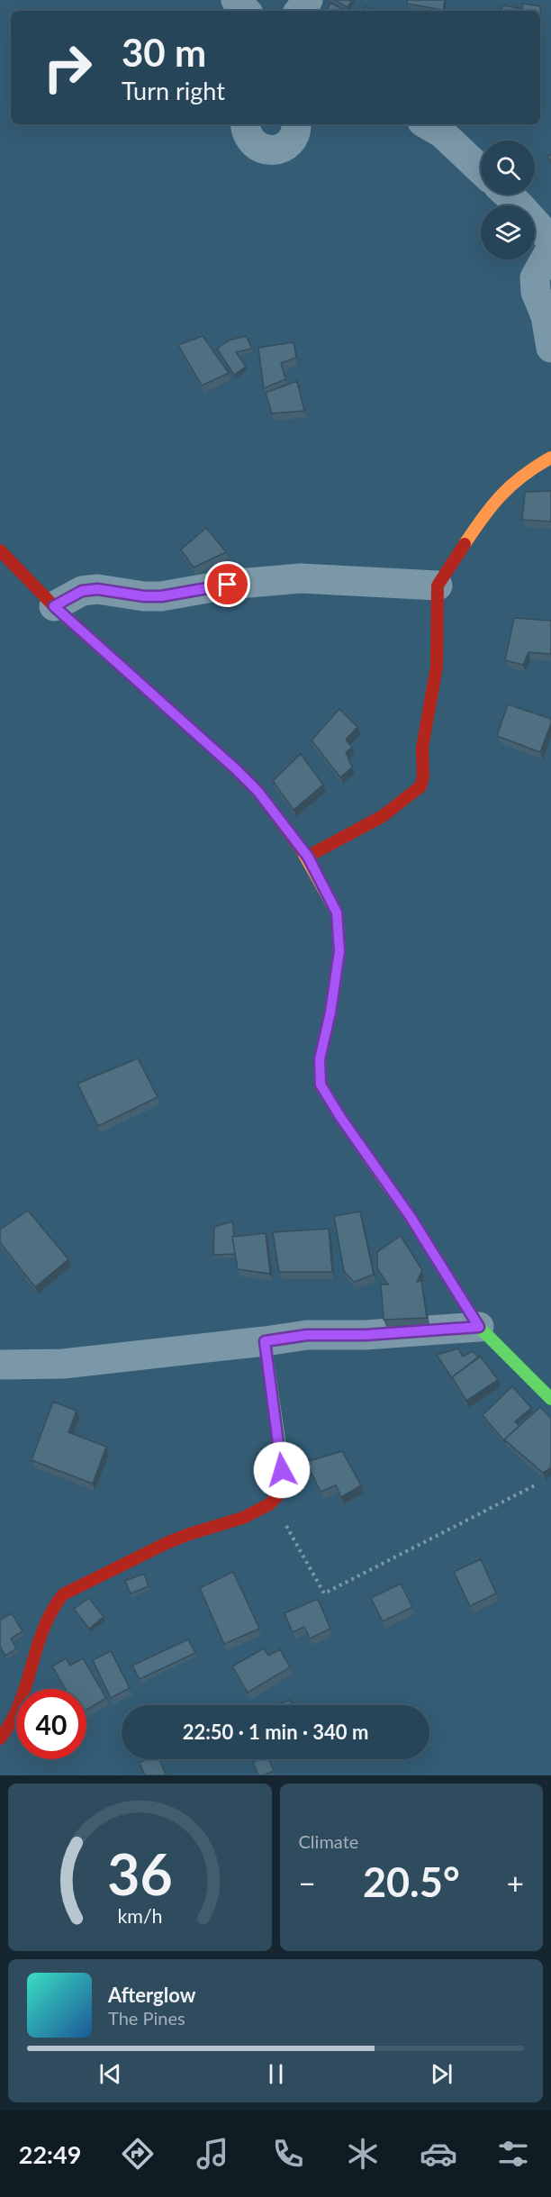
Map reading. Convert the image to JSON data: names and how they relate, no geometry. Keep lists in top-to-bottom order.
{
  "page": {
    "turn": ["30 m", "Turn right"],
    "limit": "40",
    "trip": "22:50 · 1 min · 340 m",
    "tile": "Climate",
    "heat": ["−", "20.5°", "+"],
    "song": ["Afterglow", "The Pines"],
    "tabs": "22:49",
    "gauge": ["36", "km/h"]
  }
}
